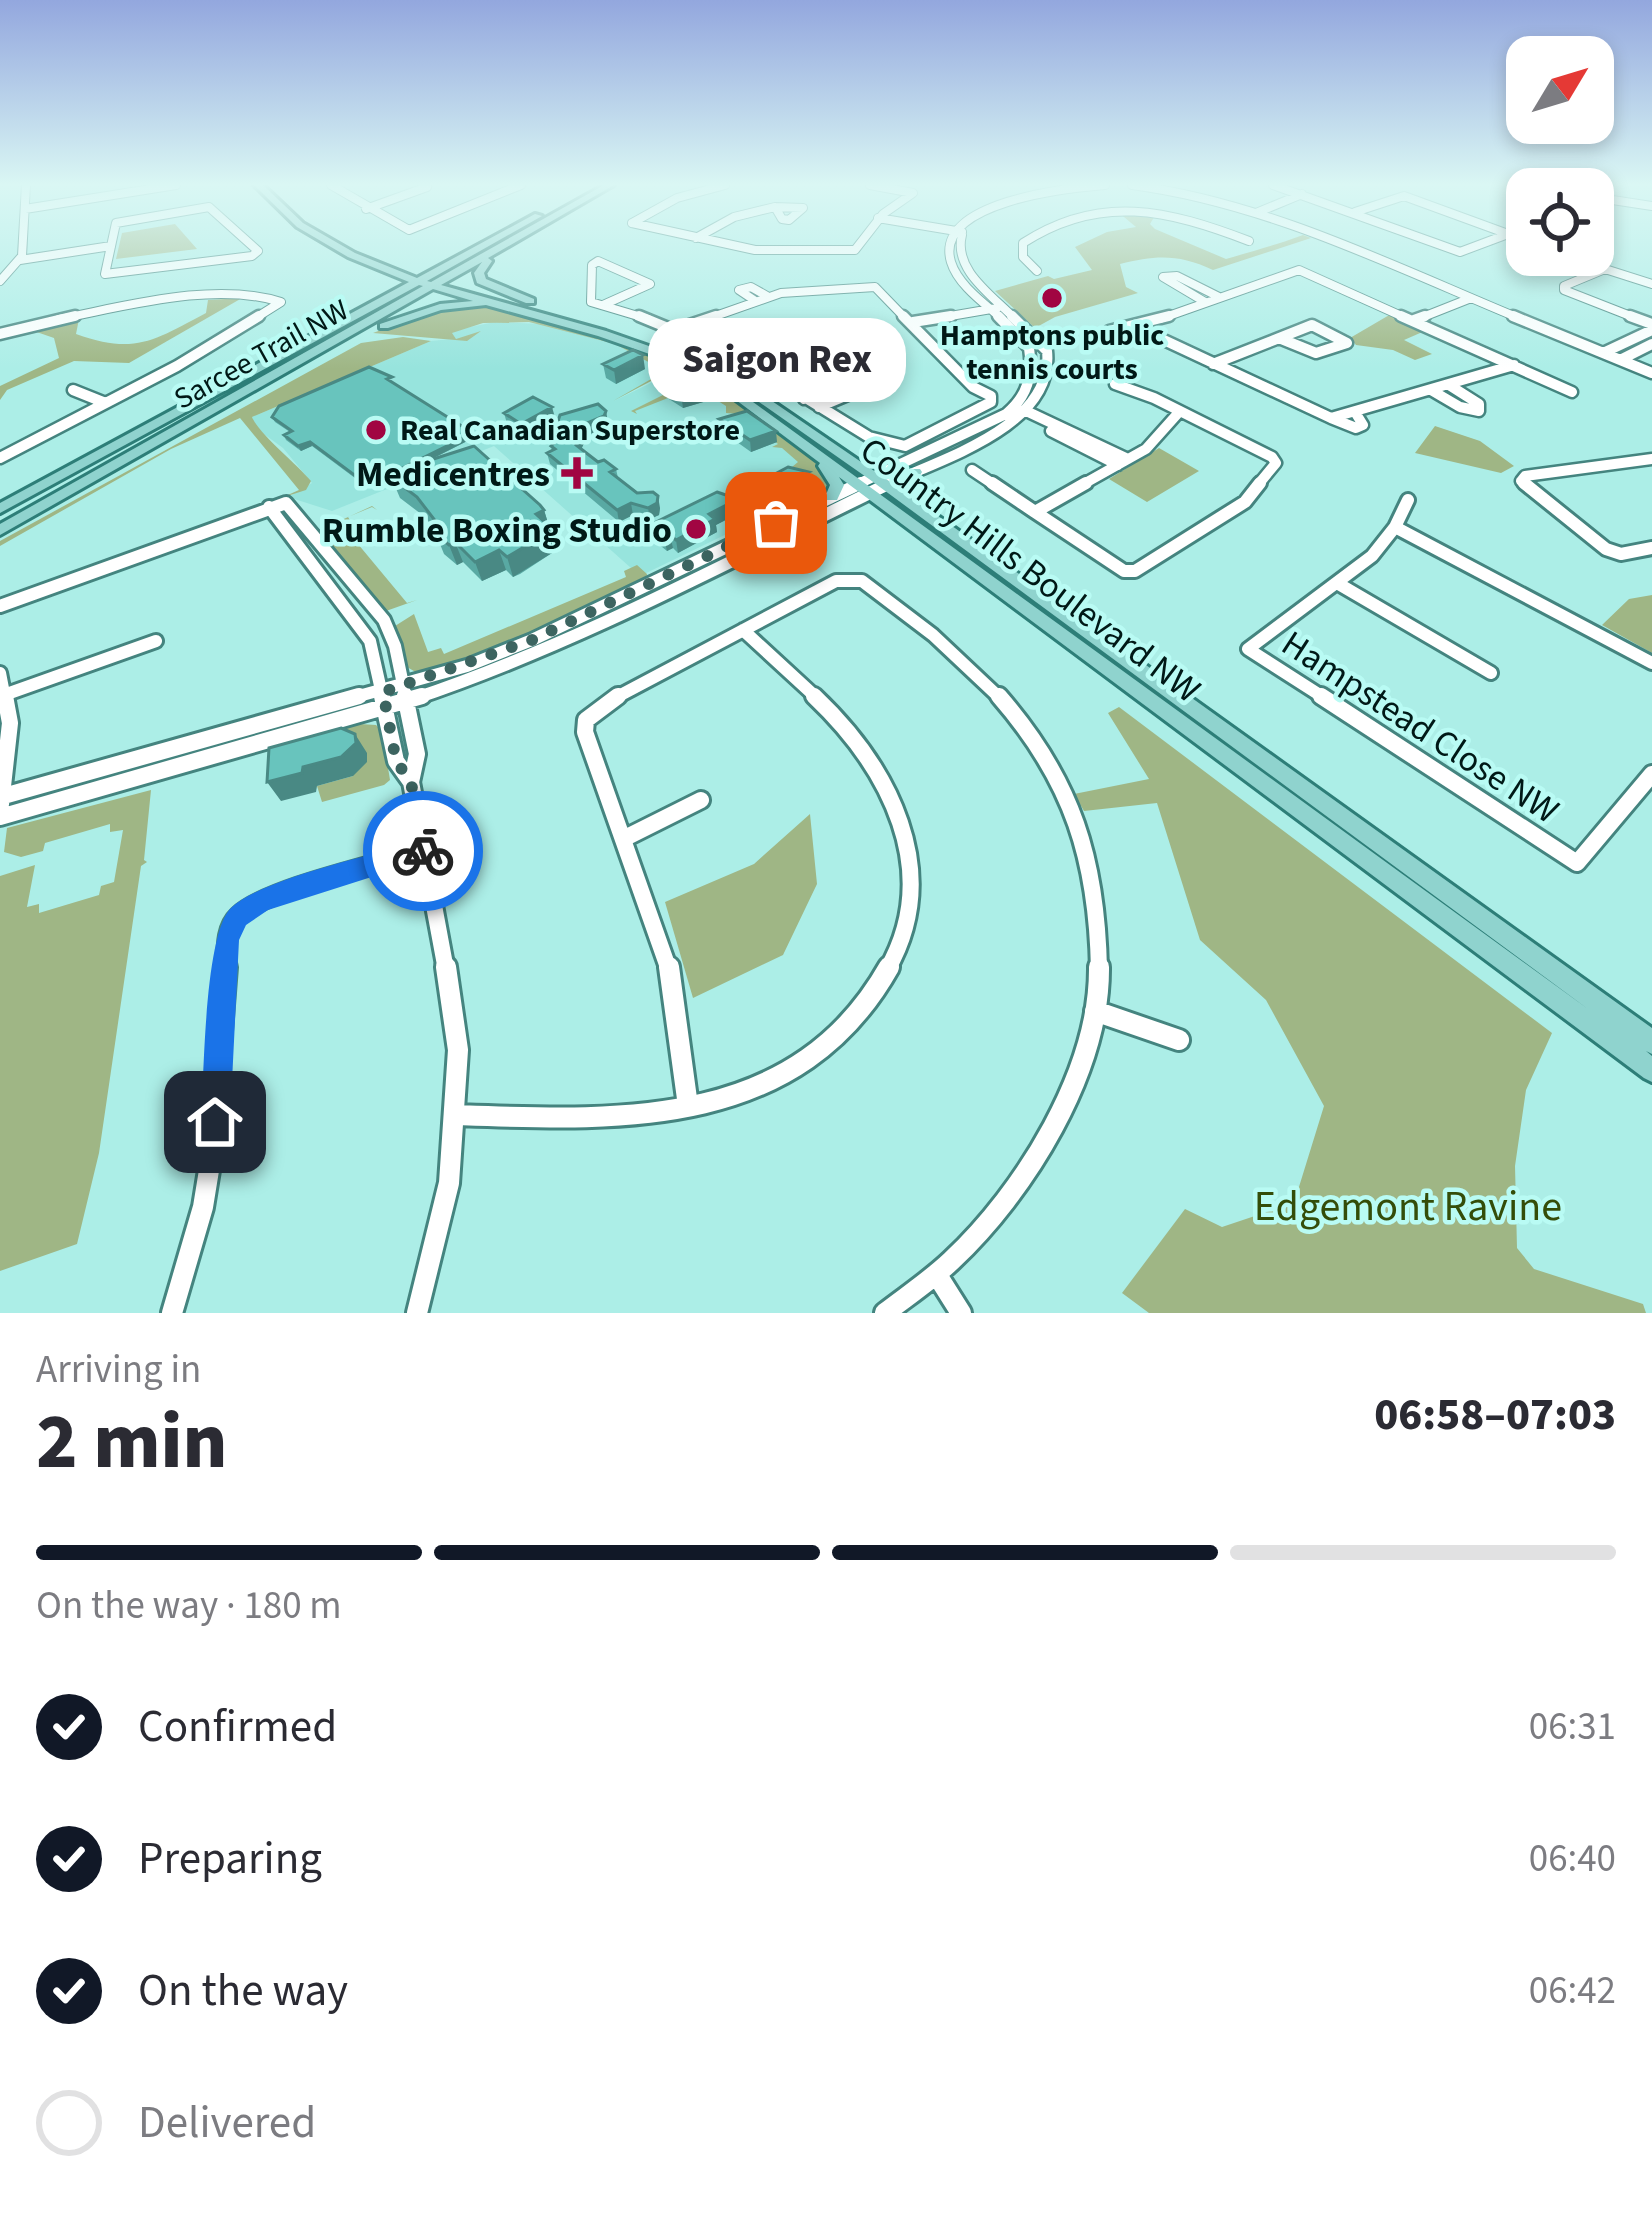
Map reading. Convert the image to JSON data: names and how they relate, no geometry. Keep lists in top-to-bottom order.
{
  "streets": {
    "main road": ["Sarcee Trail NW", "Country Hills Boulevard NW"],
    "street": ["Hampstead Close NW"]
  },
  "crossings": [
    ["Sarcee Trail NW", "Country Hills Boulevard NW"]
  ],
  "parks": ["Edgemont Ravine"],
  "places": {
    "other": [
      "Hamptons public tennis courts",
      "Real Canadian Superstore",
      "Saigon Rex",
      "Rumble Boxing Studio"
    ],
    "health": ["Medicentres"]
  },
  "north": "top right",
  "page": {
    "bubble": "Saigon Rex",
    "heading": ["2 min", "Arriving in", "06:58–07:03"],
    "bar": "On the way · 180 m",
    "list": [
      ["Confirmed", "06:31"],
      ["Preparing", "06:40"],
      ["On the way", "06:42"],
      "Delivered"
    ]
  }
}
